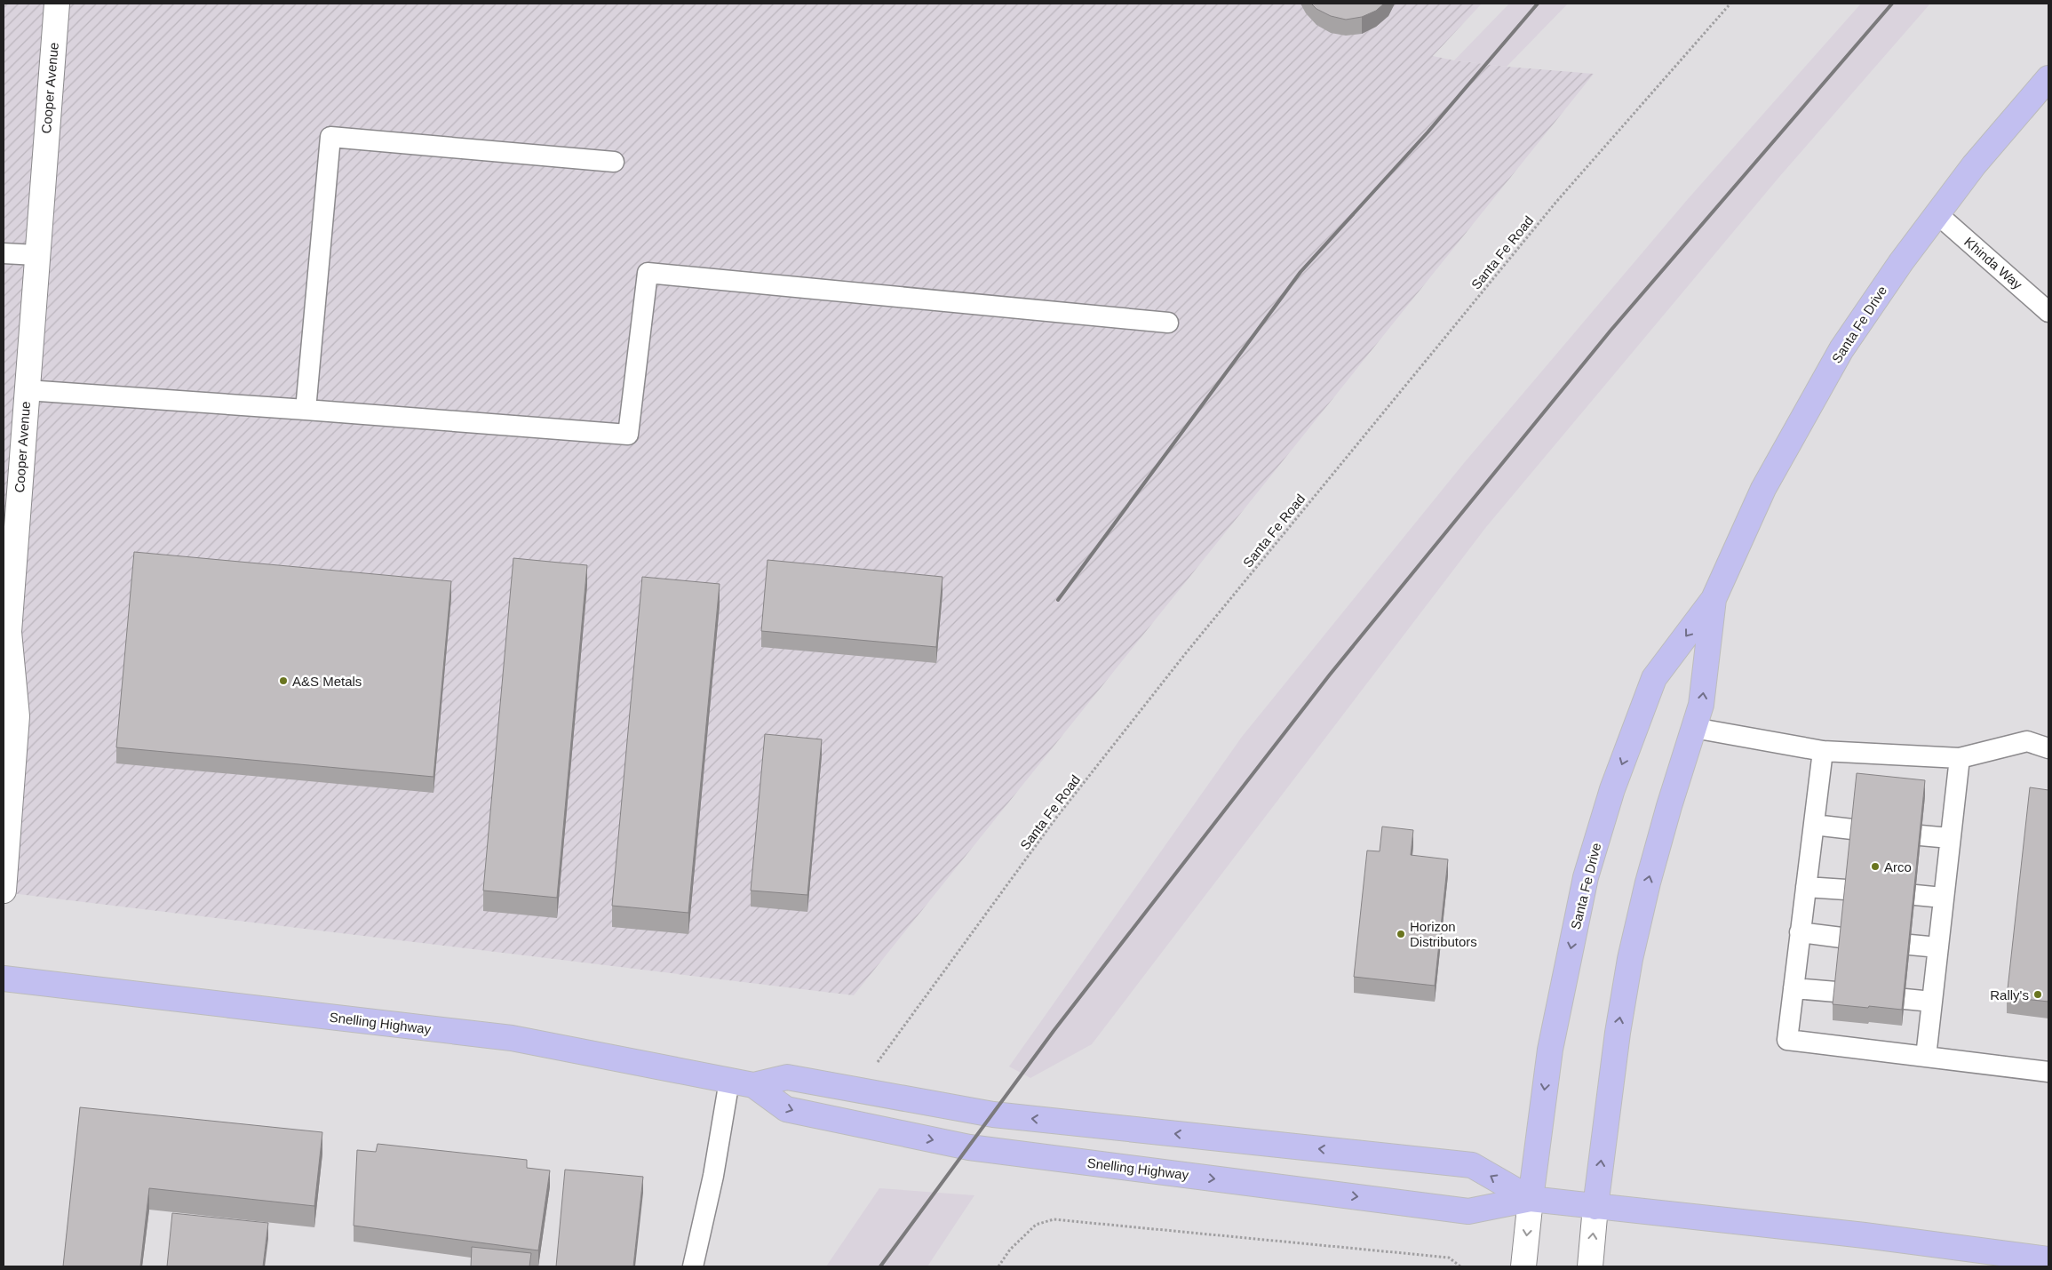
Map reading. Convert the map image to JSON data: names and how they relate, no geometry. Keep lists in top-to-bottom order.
{
  "streets": {
    "main road": ["Santa Fe Drive", "Snelling Highway"],
    "street": ["Cooper Avenue"],
    "lane": ["Khinda Way"],
    "path": ["Santa Fe Road"]
  },
  "crossings": [
    ["Santa Fe Road", "Snelling Highway"],
    ["Khinda Way", "Santa Fe Drive"],
    ["Santa Fe Drive", "Snelling Highway"]
  ],
  "places": [
    "A&S Metals",
    "Arco",
    "Horizon Distributors",
    "Rally's"
  ]
}
